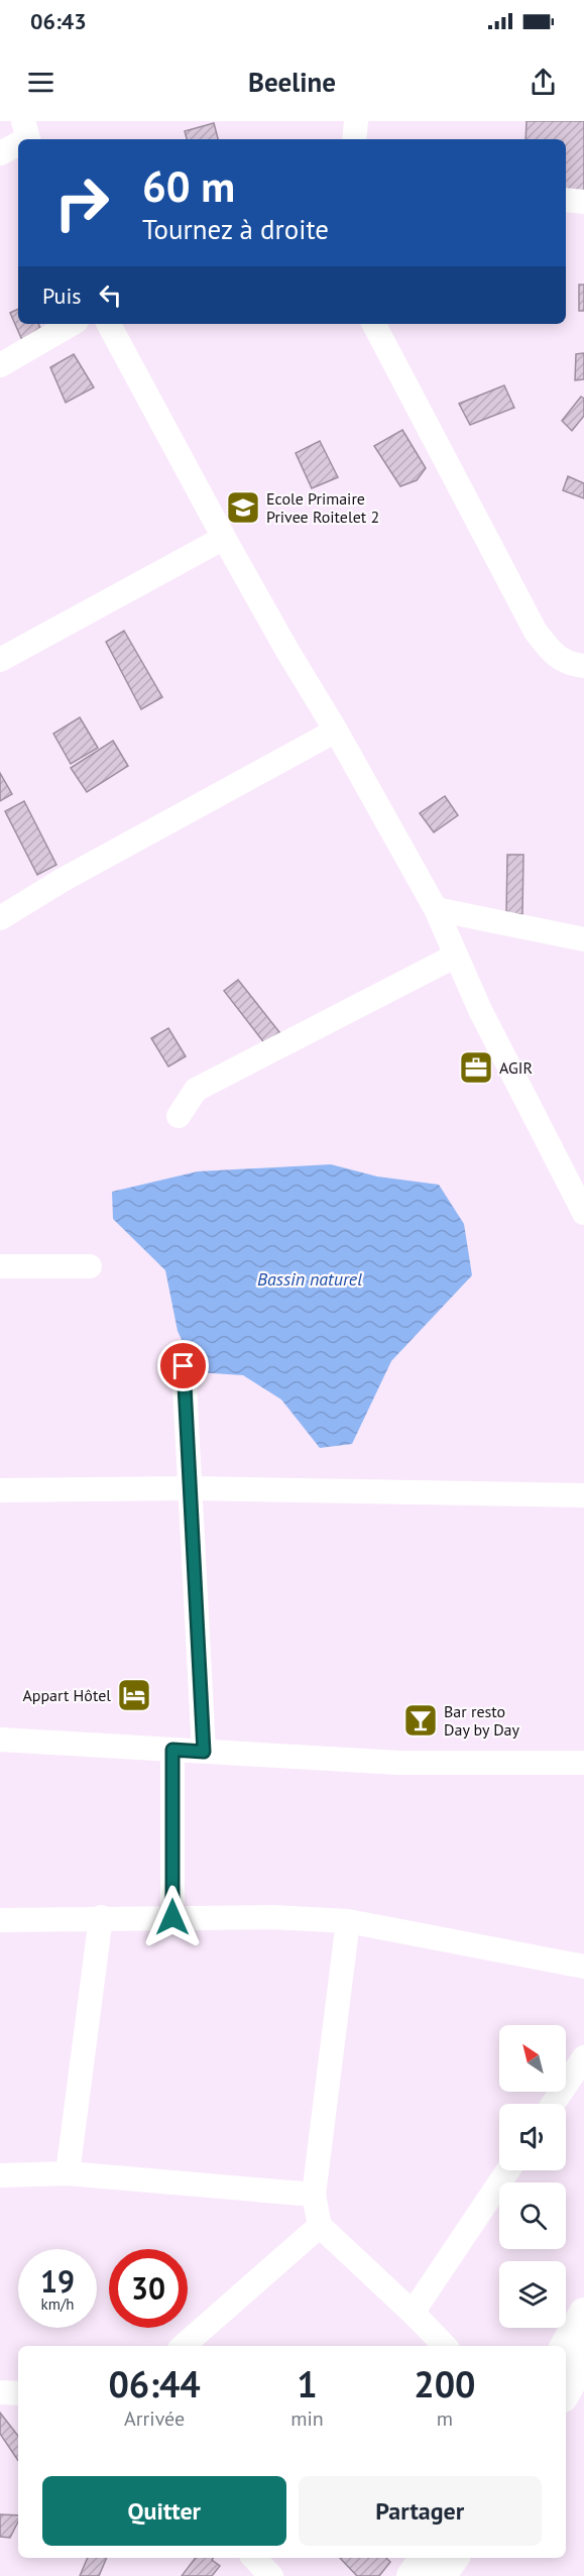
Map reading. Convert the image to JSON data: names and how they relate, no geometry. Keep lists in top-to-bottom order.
{
  "water": ["Bassin naturel"],
  "places": {
    "school or university": ["Ecole Primaire Privee Roitelet 2"],
    "office": ["AGIR"],
    "hotel": ["Appart Hôtel"],
    "bar": ["Bar resto Day by Day"]
  },
  "north": "top left",
  "page": {
    "status": "06:43",
    "header": "Beeline",
    "turn": ["60 m", "Tournez à droite"],
    "then": "Puis",
    "speed": "19 km/h",
    "limit": "30",
    "eta": [
      "06:44",
      "Arrivée",
      "1",
      "min",
      "200",
      "m"
    ],
    "buttons": ["Quitter", "Partager"]
  }
}
